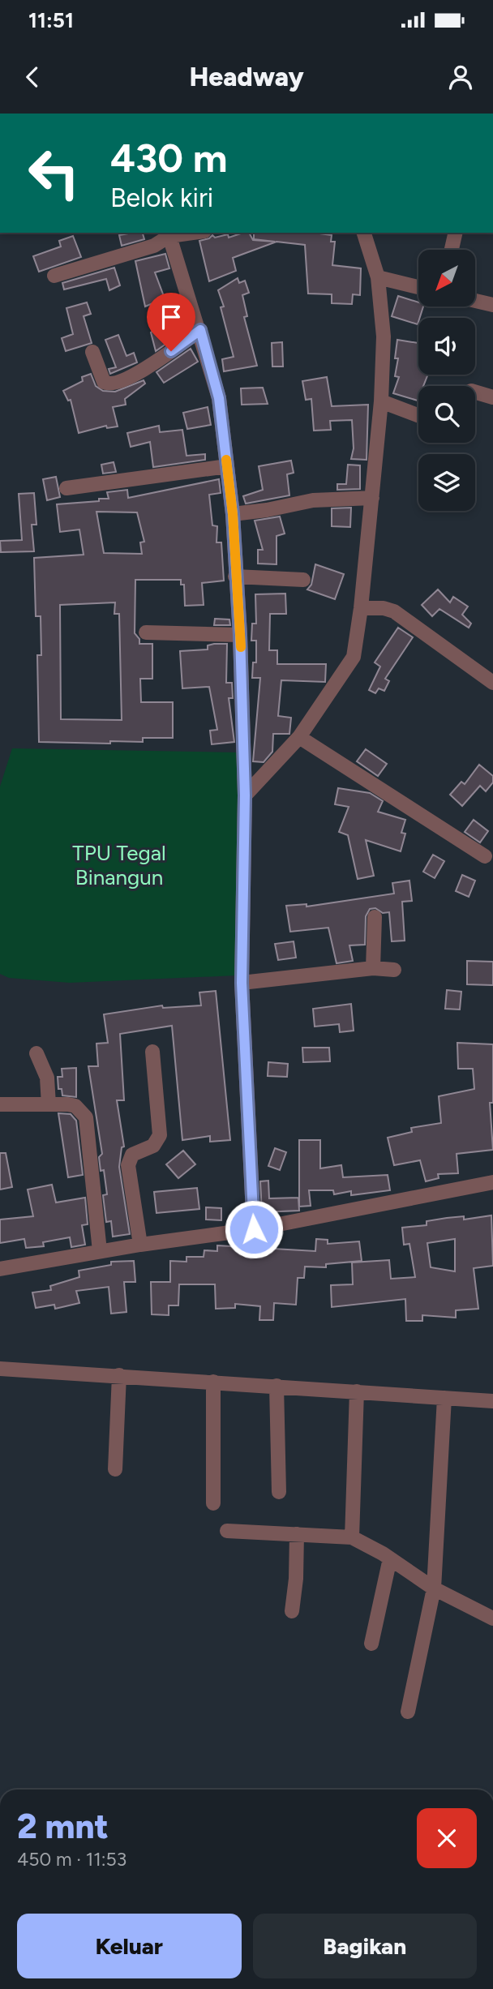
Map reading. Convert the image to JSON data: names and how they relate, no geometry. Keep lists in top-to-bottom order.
{
  "parks": ["TPU Tegal Binangun"],
  "north": "bottom left",
  "page": {
    "status": "11:51",
    "header": "Headway",
    "turn": ["430 m", "Belok kiri"],
    "heading": ["2 mnt", "450 m · 11:53"],
    "buttons": ["Keluar", "Bagikan"]
  }
}
